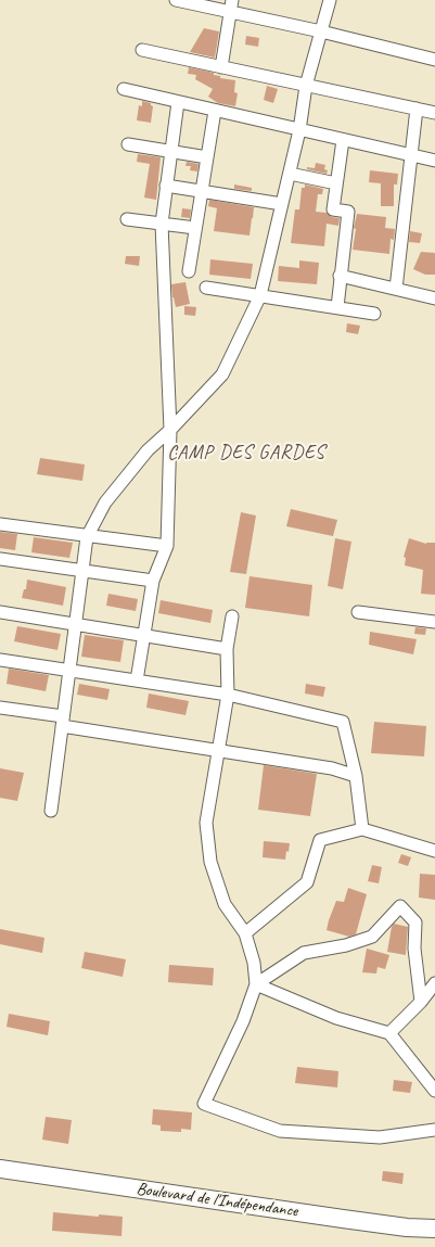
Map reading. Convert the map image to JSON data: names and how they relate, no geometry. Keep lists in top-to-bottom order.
{
  "streets": {
    "highway": ["Boulevard de l'Indépendance"]
  },
  "districts": ["CAMP DES GARDES"]
}
